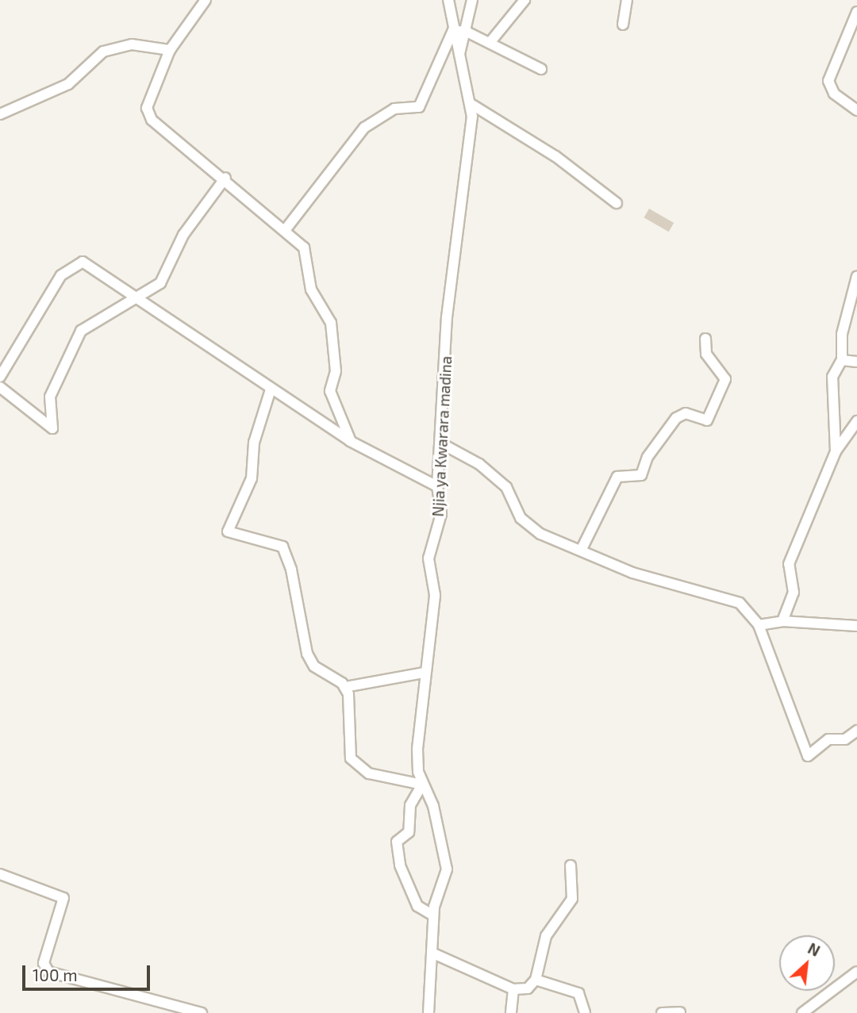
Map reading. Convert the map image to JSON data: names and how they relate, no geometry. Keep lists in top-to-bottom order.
{
  "streets": {
    "street": ["Njia ya Kwarara madina"]
  },
  "scale_bar": "100 m",
  "north": "top right"
}
